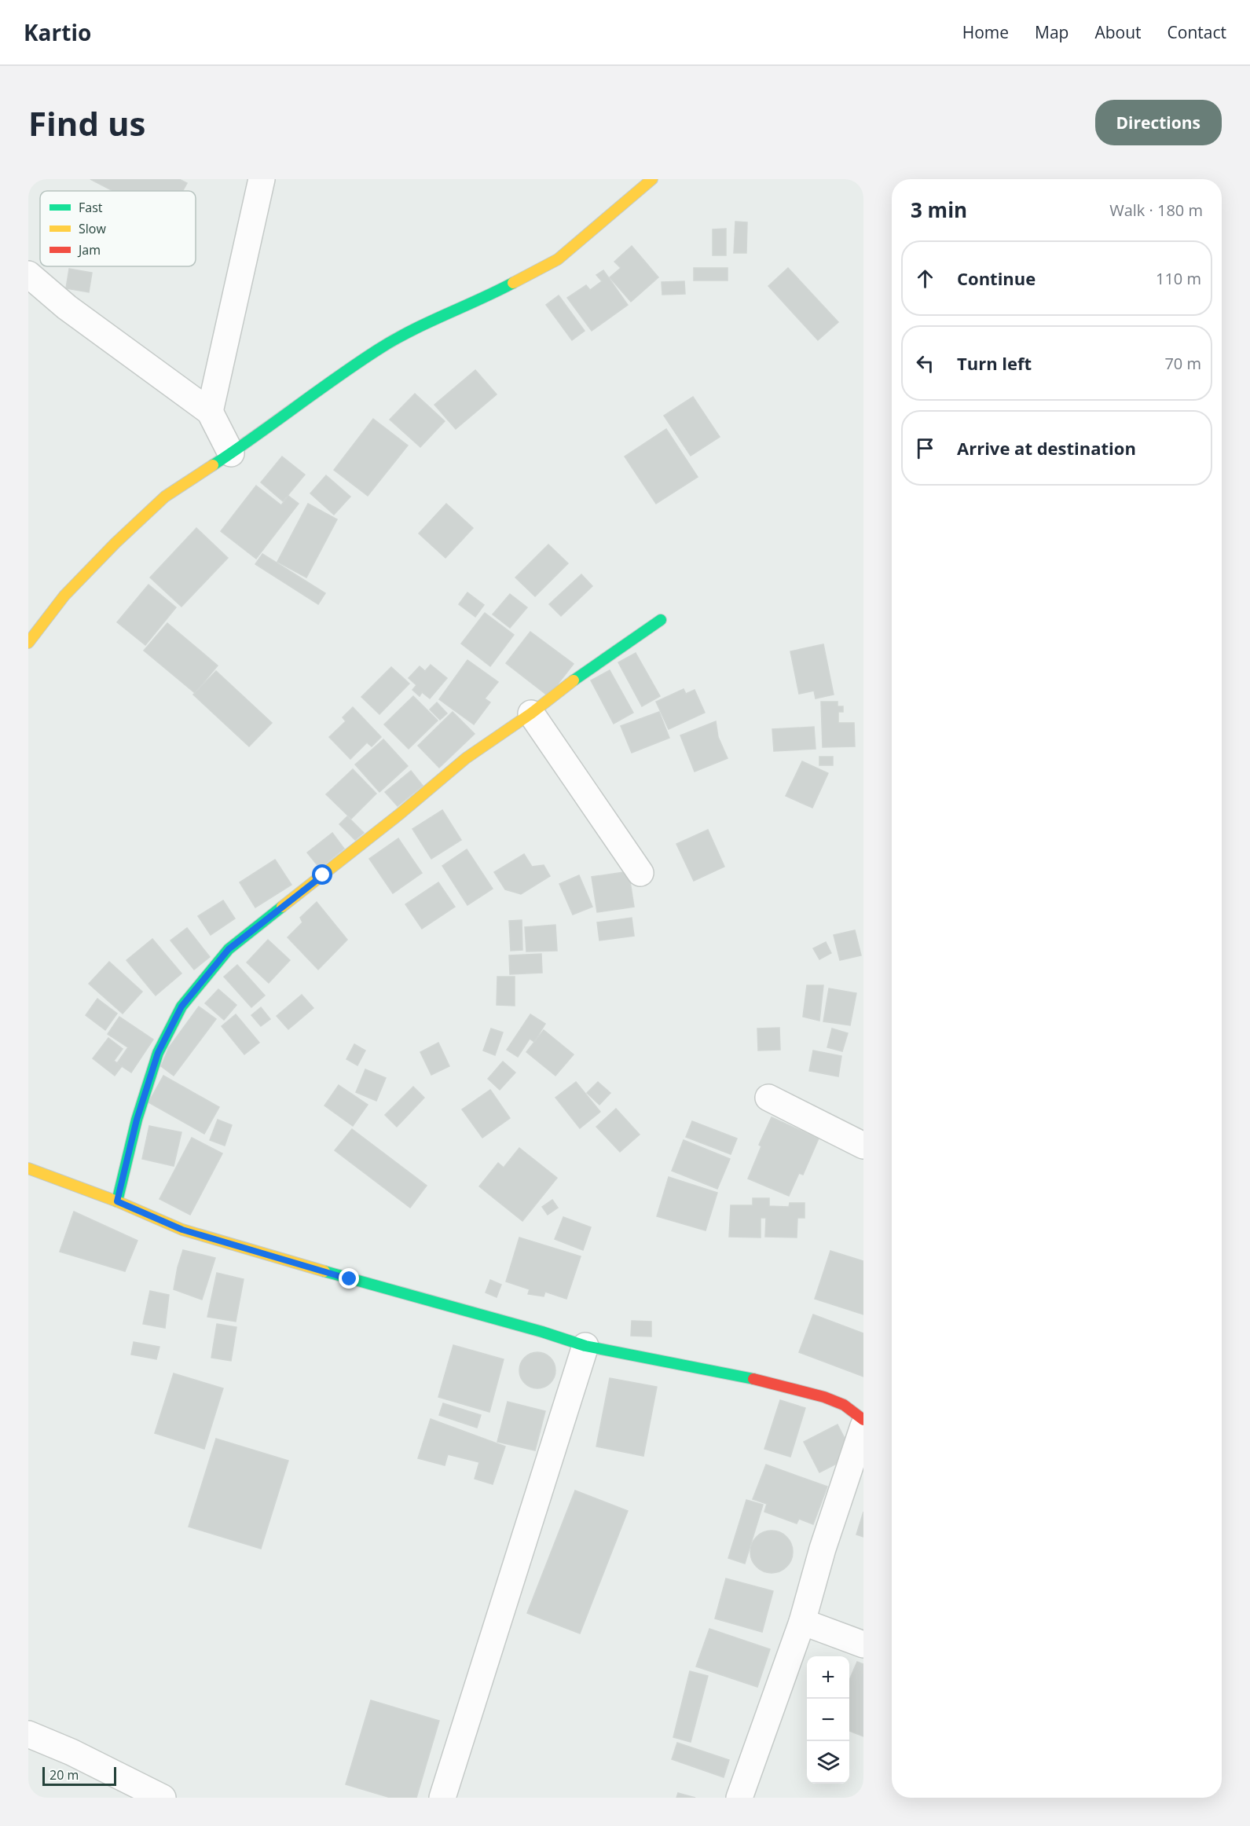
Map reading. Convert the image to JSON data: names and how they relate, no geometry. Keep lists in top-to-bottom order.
{
  "legend": ["Fast", "Slow", "Jam"],
  "scale_bar": "20 m",
  "page": {
    "header": "Kartio",
    "nav": [
      "Home",
      "Map",
      "About",
      "Contact"
    ],
    "buttons": "Directions",
    "title": "Find us",
    "heading": ["3 min", "Walk · 180 m"],
    "list": [
      ["Continue", "110 m"],
      ["Turn left", "70 m"],
      "Arrive at destination"
    ],
    "map_buttons": ["+", "−"],
    "scale": "20 m"
  }
}
